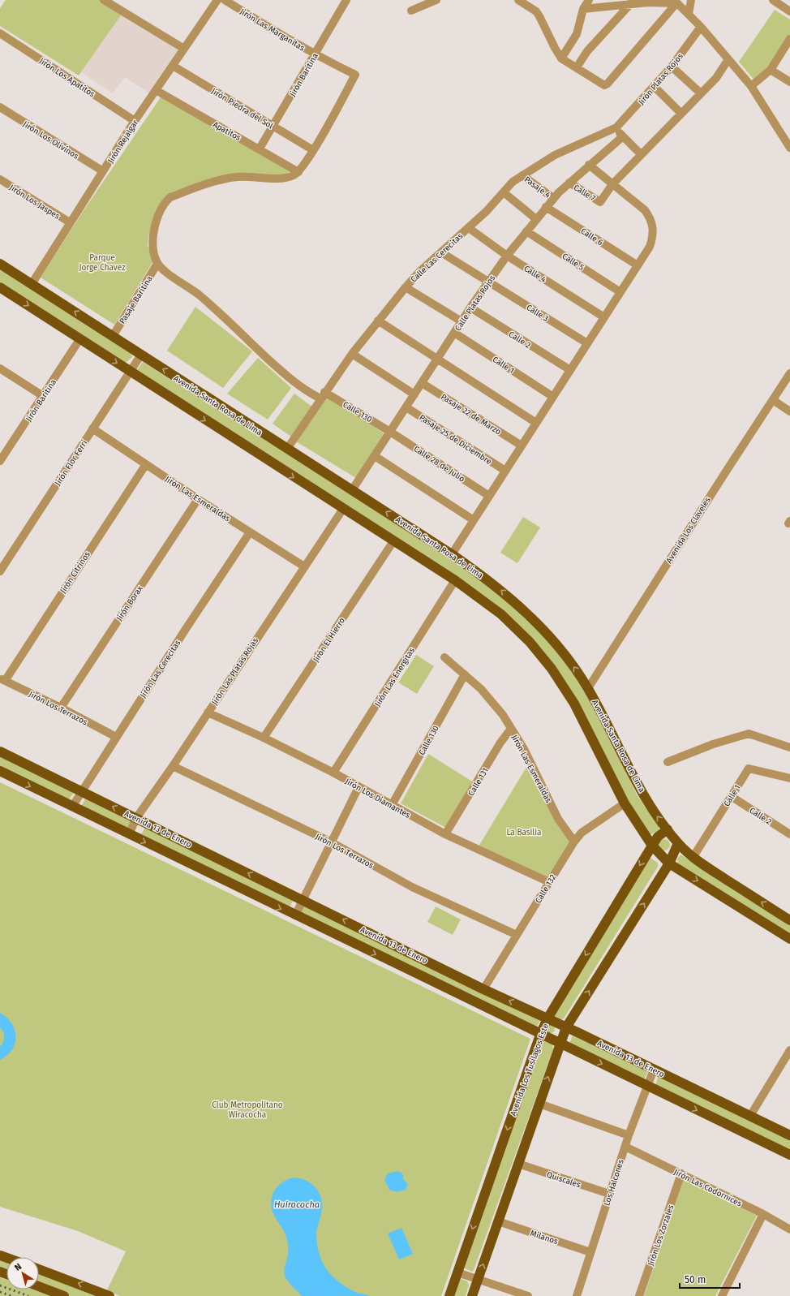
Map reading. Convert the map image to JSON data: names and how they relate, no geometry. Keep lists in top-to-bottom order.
{
  "streets": {
    "main road": ["Avenida Santa Rosa de Lima", "Avenida 13 de Enero", "Avenida Los Tusilagos Este"],
    "street": [
      "Jirón Las Marganitas",
      "Jirón Baritina",
      "Jirón Los Apatitos",
      "Jirón Platas Rojos",
      "Jirón Piedra del Sol",
      "Apatitos",
      "Jirón Los Olivinos",
      "Jirón Rejalgar",
      "Pasaje 4",
      "Calle 7",
      "Jirón Los Jaspes",
      "Calle 6",
      "Calle Las Cerecitas",
      "Calle 5",
      "Calle 4",
      "Pasaje Baritina",
      "Calle Platas Rojos",
      "Calle 3",
      "Calle 2",
      "Calle 1",
      "Calle 130",
      "Pasaje 22 de Marzo",
      "Pasaje 25 de Diciembre",
      "Jirón Flor Ferri",
      "Calle 28 de Julio",
      "Jirón Las Esmeraldas",
      "Avenida Los Claveles",
      "Jirón Citrinos",
      "Jirón Borax",
      "Jirón El Hierro",
      "Jirón Las Cerecitas",
      "Jirón Las Platas Rojas",
      "Jirón Las Energitas",
      "Jirón Los Terrazos",
      "Calle 131",
      "Jirón Los Diamantes",
      "Calle 132",
      "Quiscales",
      "Los Halcones",
      "Jirón Las Codornices",
      "Jirón Los Zorzales",
      "Milanos"
    ]
  },
  "crossings": [
    ["Jirón Las Marganitas", "Jirón Baritina"],
    ["Jirón Las Marganitas", "Jirón Piedra del Sol"],
    ["Jirón Baritina", "Jirón Piedra del Sol"],
    ["Jirón Baritina", "Apatitos"],
    ["Jirón Los Apatitos", "Jirón Rejalgar"],
    ["Jirón Platas Rojos", "Calle Las Cerecitas"],
    ["Jirón Piedra del Sol", "Jirón Rejalgar"],
    ["Apatitos", "Jirón Rejalgar"],
    ["Jirón Los Olivinos", "Jirón Rejalgar"],
    ["Jirón Rejalgar", "Jirón Los Jaspes"],
    ["Jirón Rejalgar", "Avenida Santa Rosa de Lima"],
    ["Pasaje 4", "Calle Las Cerecitas"],
    ["Pasaje 4", "Calle Platas Rojos"],
    ["Calle 7", "Calle Platas Rojos"],
    ["Calle 6", "Calle Platas Rojos"],
    ["Calle Las Cerecitas", "Calle 4"],
    ["Calle Las Cerecitas", "Calle 3"],
    ["Calle Las Cerecitas", "Avenida Santa Rosa de Lima"],
    ["Calle Las Cerecitas", "Calle 130"],
    ["Calle 5", "Calle Platas Rojos"],
    ["Calle 4", "Calle Platas Rojos"],
    ["Pasaje Baritina", "Avenida Santa Rosa de Lima"],
    ["Pasaje Baritina", "Calle 130"],
    ["Calle Platas Rojos", "Calle 3"],
    ["Calle Platas Rojos", "Calle 2"],
    ["Calle Platas Rojos", "Calle 1"],
    ["Calle Platas Rojos", "Avenida Santa Rosa de Lima"],
    ["Calle Platas Rojos", "Calle 130"],
    ["Calle Platas Rojos", "Pasaje 22 de Marzo"],
    ["Calle Platas Rojos", "Pasaje 25 de Diciembre"],
    ["Calle Platas Rojos", "Calle 28 de Julio"],
    ["Calle 2", "Calle 1"],
    ["Calle 1", "Avenida Santa Rosa de Lima"],
    ["Avenida Santa Rosa de Lima", "Jirón Flor Ferri"],
    ["Avenida Santa Rosa de Lima", "Avenida Los Claveles"],
    ["Avenida Santa Rosa de Lima", "Avenida Los Tusilagos Este"],
    ["Calle 130", "Calle 28 de Julio"],
    ["Calle 130", "Jirón Las Esmeraldas"],
    ["Calle 130", "Jirón Los Diamantes"],
    ["Jirón Flor Ferri", "Jirón Las Esmeraldas"],
    ["Jirón Las Esmeraldas", "Jirón Citrinos"],
    ["Jirón Las Esmeraldas", "Jirón Borax"],
    ["Jirón Las Esmeraldas", "Jirón Las Cerecitas"],
    ["Jirón Las Esmeraldas", "Jirón Las Platas Rojas"],
    ["Jirón Las Esmeraldas", "Calle 131"],
    ["Jirón Las Esmeraldas", "Calle 132"],
    ["Jirón Citrinos", "Jirón Los Terrazos"],
    ["Jirón Borax", "Jirón Los Terrazos"],
    ["Jirón El Hierro", "Jirón Los Diamantes"],
    ["Jirón Las Cerecitas", "Jirón Los Terrazos"],
    ["Jirón Las Cerecitas", "Avenida 13 de Enero"],
    ["Jirón Las Platas Rojas", "Jirón Los Terrazos"],
    ["Jirón Las Platas Rojas", "Jirón Los Diamantes"],
    ["Jirón Las Platas Rojas", "Avenida 13 de Enero"],
    ["Jirón Las Energitas", "Jirón Los Diamantes"],
    ["Jirón Los Terrazos", "Calle 132"],
    ["Calle 131", "Jirón Los Diamantes"],
    ["Jirón Los Diamantes", "Calle 132"],
    ["Avenida 13 de Enero", "Calle 132"],
    ["Avenida 13 de Enero", "Avenida Los Tusilagos Este"],
    ["Avenida 13 de Enero", "Los Halcones"],
    ["Quiscales", "Los Halcones"],
    ["Los Halcones", "Jirón Las Codornices"],
    ["Los Halcones", "Milanos"],
    ["Jirón Las Codornices", "Jirón Los Zorzales"]
  ],
  "water": ["Huiracocha"],
  "parks": ["Parque Jorge Chavez", "La Basilia", "Club Metropolitano Wiracocha"],
  "scale_bar": "50 m",
  "north": "top left"
}
